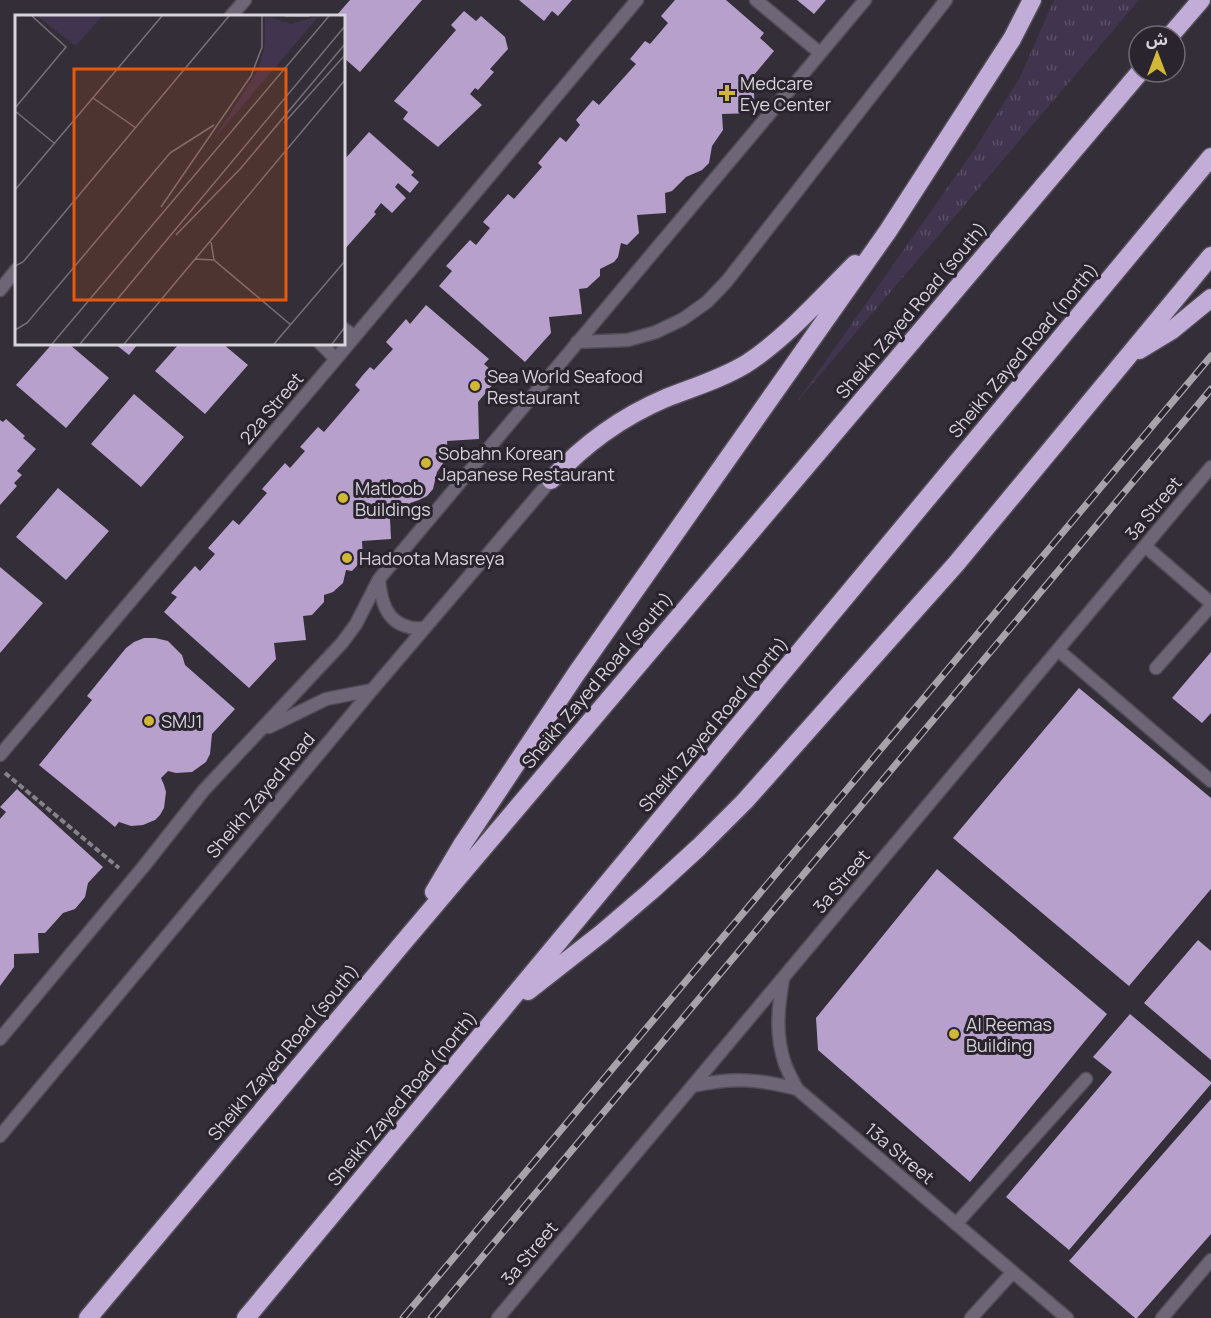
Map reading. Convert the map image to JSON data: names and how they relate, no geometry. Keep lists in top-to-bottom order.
{
  "streets": {
    "highway": ["Sheikh Zayed Road (south)", "Sheikh Zayed Road (north)"],
    "street": [
      "22a Street",
      "3a Street",
      "Sheikh Zayed Road",
      "13a Street"
    ]
  },
  "crossings": [
    ["3a Street", "13a Street"]
  ],
  "places": {
    "health": ["Medcare Eye Center"],
    "other": [
      "Sea World Seafood Restaurant",
      "Sobahn Korean Japanese Restaurant",
      "Matloob Buildings",
      "Hadoota Masreya",
      "SMJ1",
      "Al Reemas Building"
    ]
  },
  "north": "top"
}
